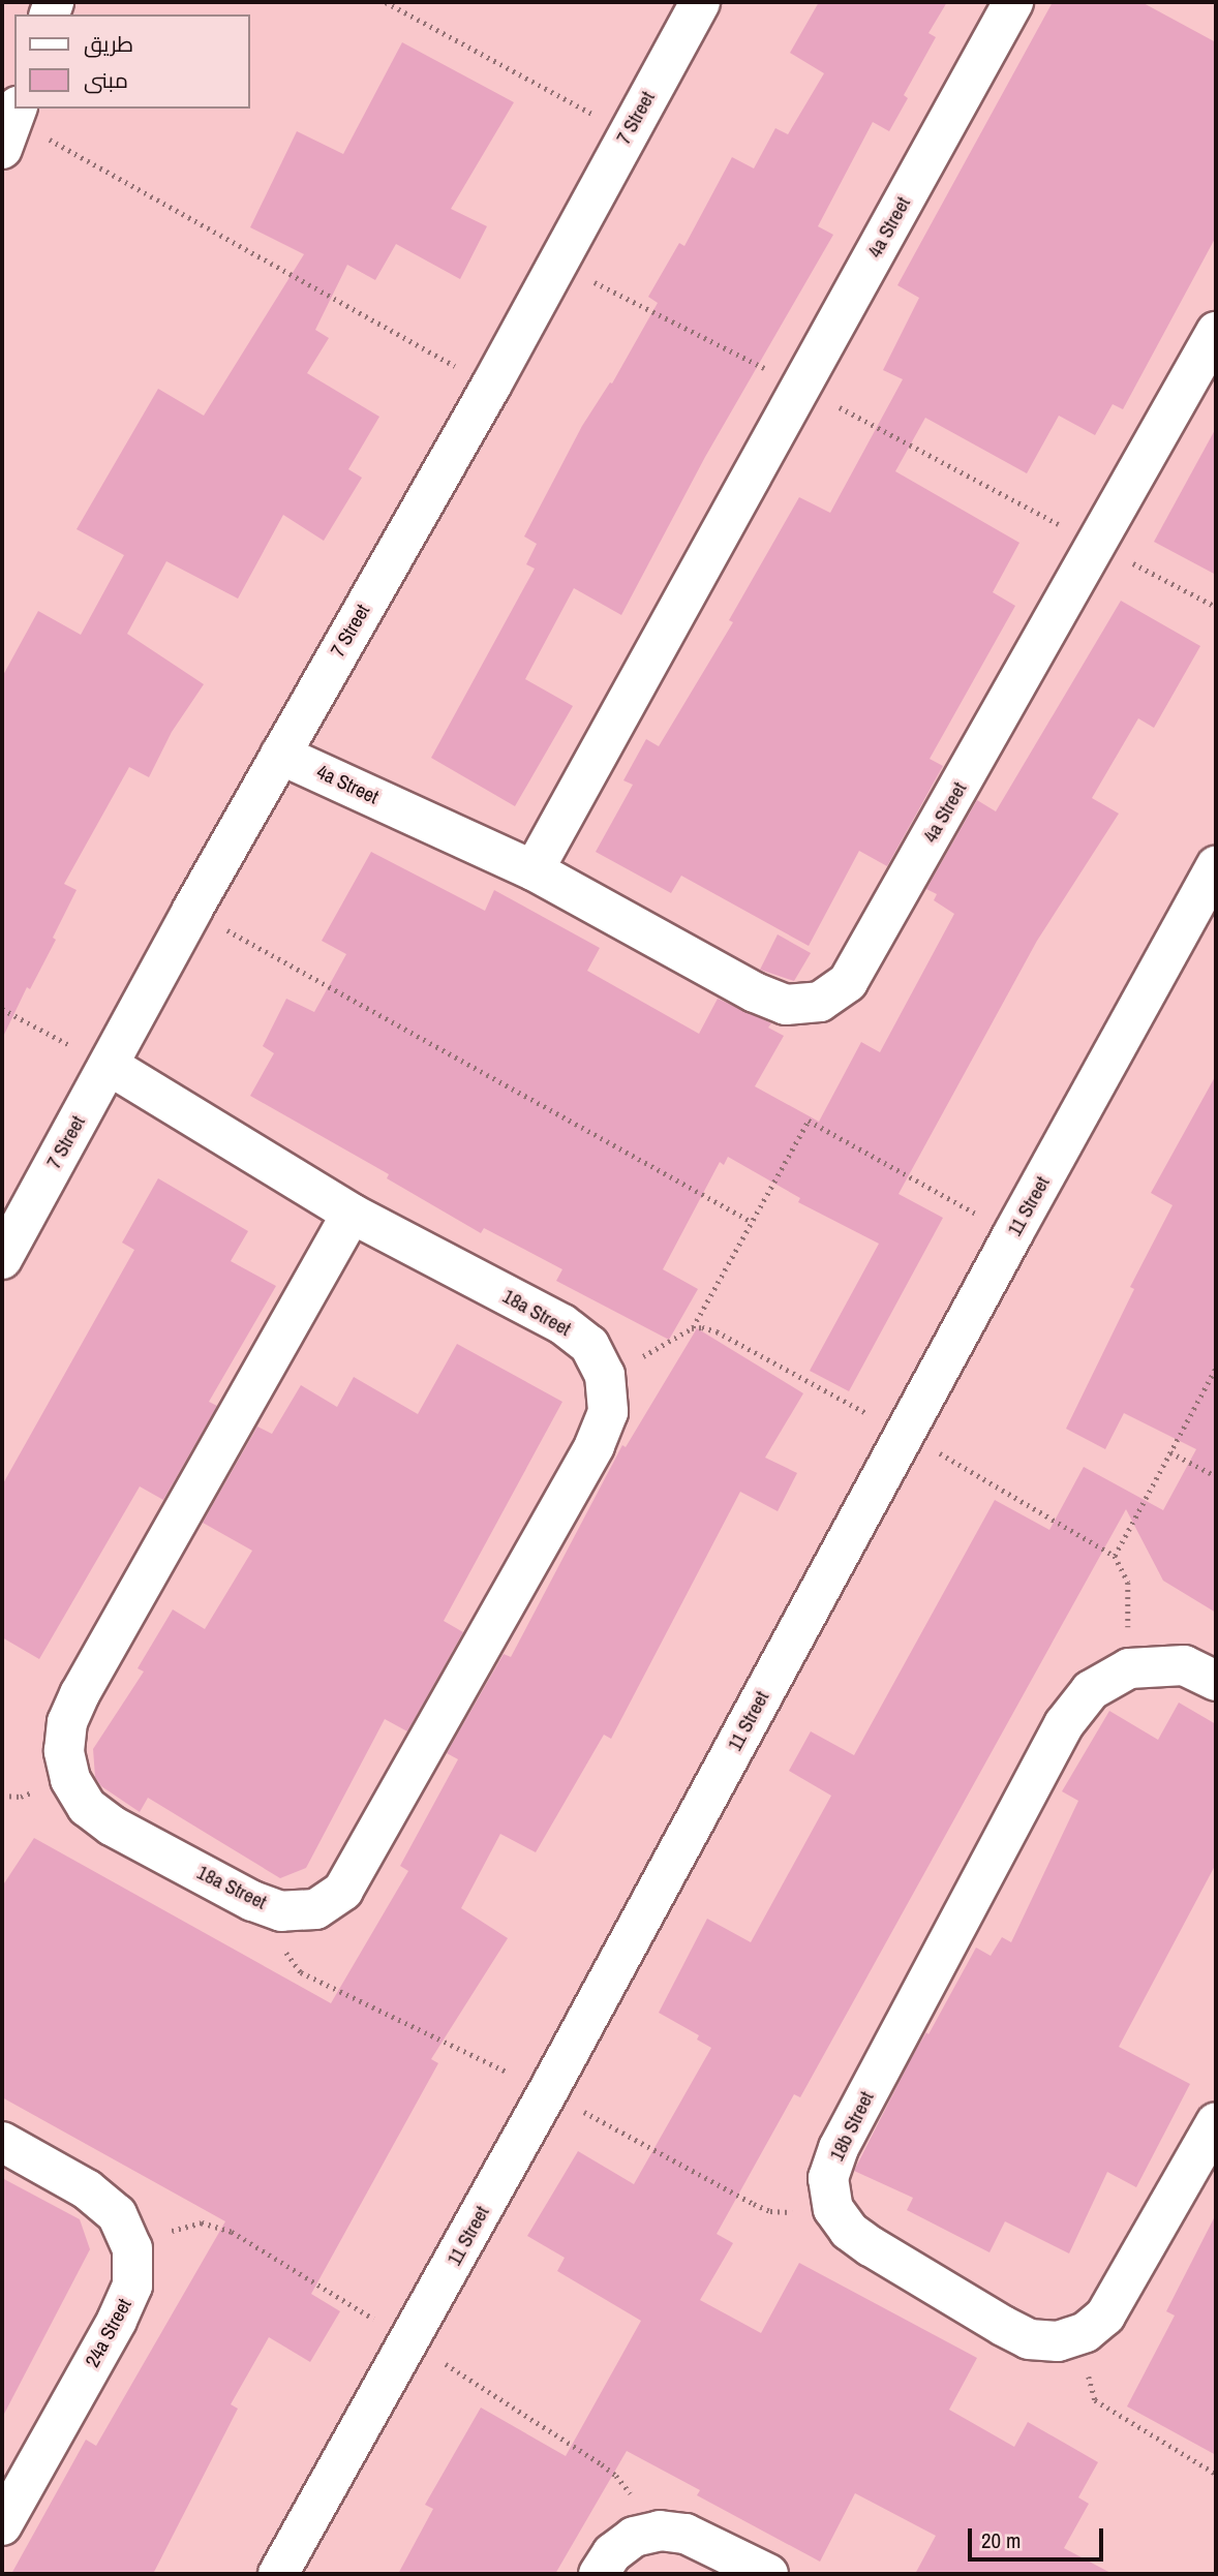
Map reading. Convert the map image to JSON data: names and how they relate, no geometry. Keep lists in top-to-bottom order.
{
  "streets": {
    "street": [
      "7 Street",
      "4a Street",
      "11 Street",
      "18a Street",
      "18b Street",
      "24a Street"
    ]
  },
  "crossings": [
    ["7 Street", "4a Street"],
    ["7 Street", "18a Street"]
  ],
  "legend": ["طريق", "مبنى"],
  "scale_bar": "20 m"
}
